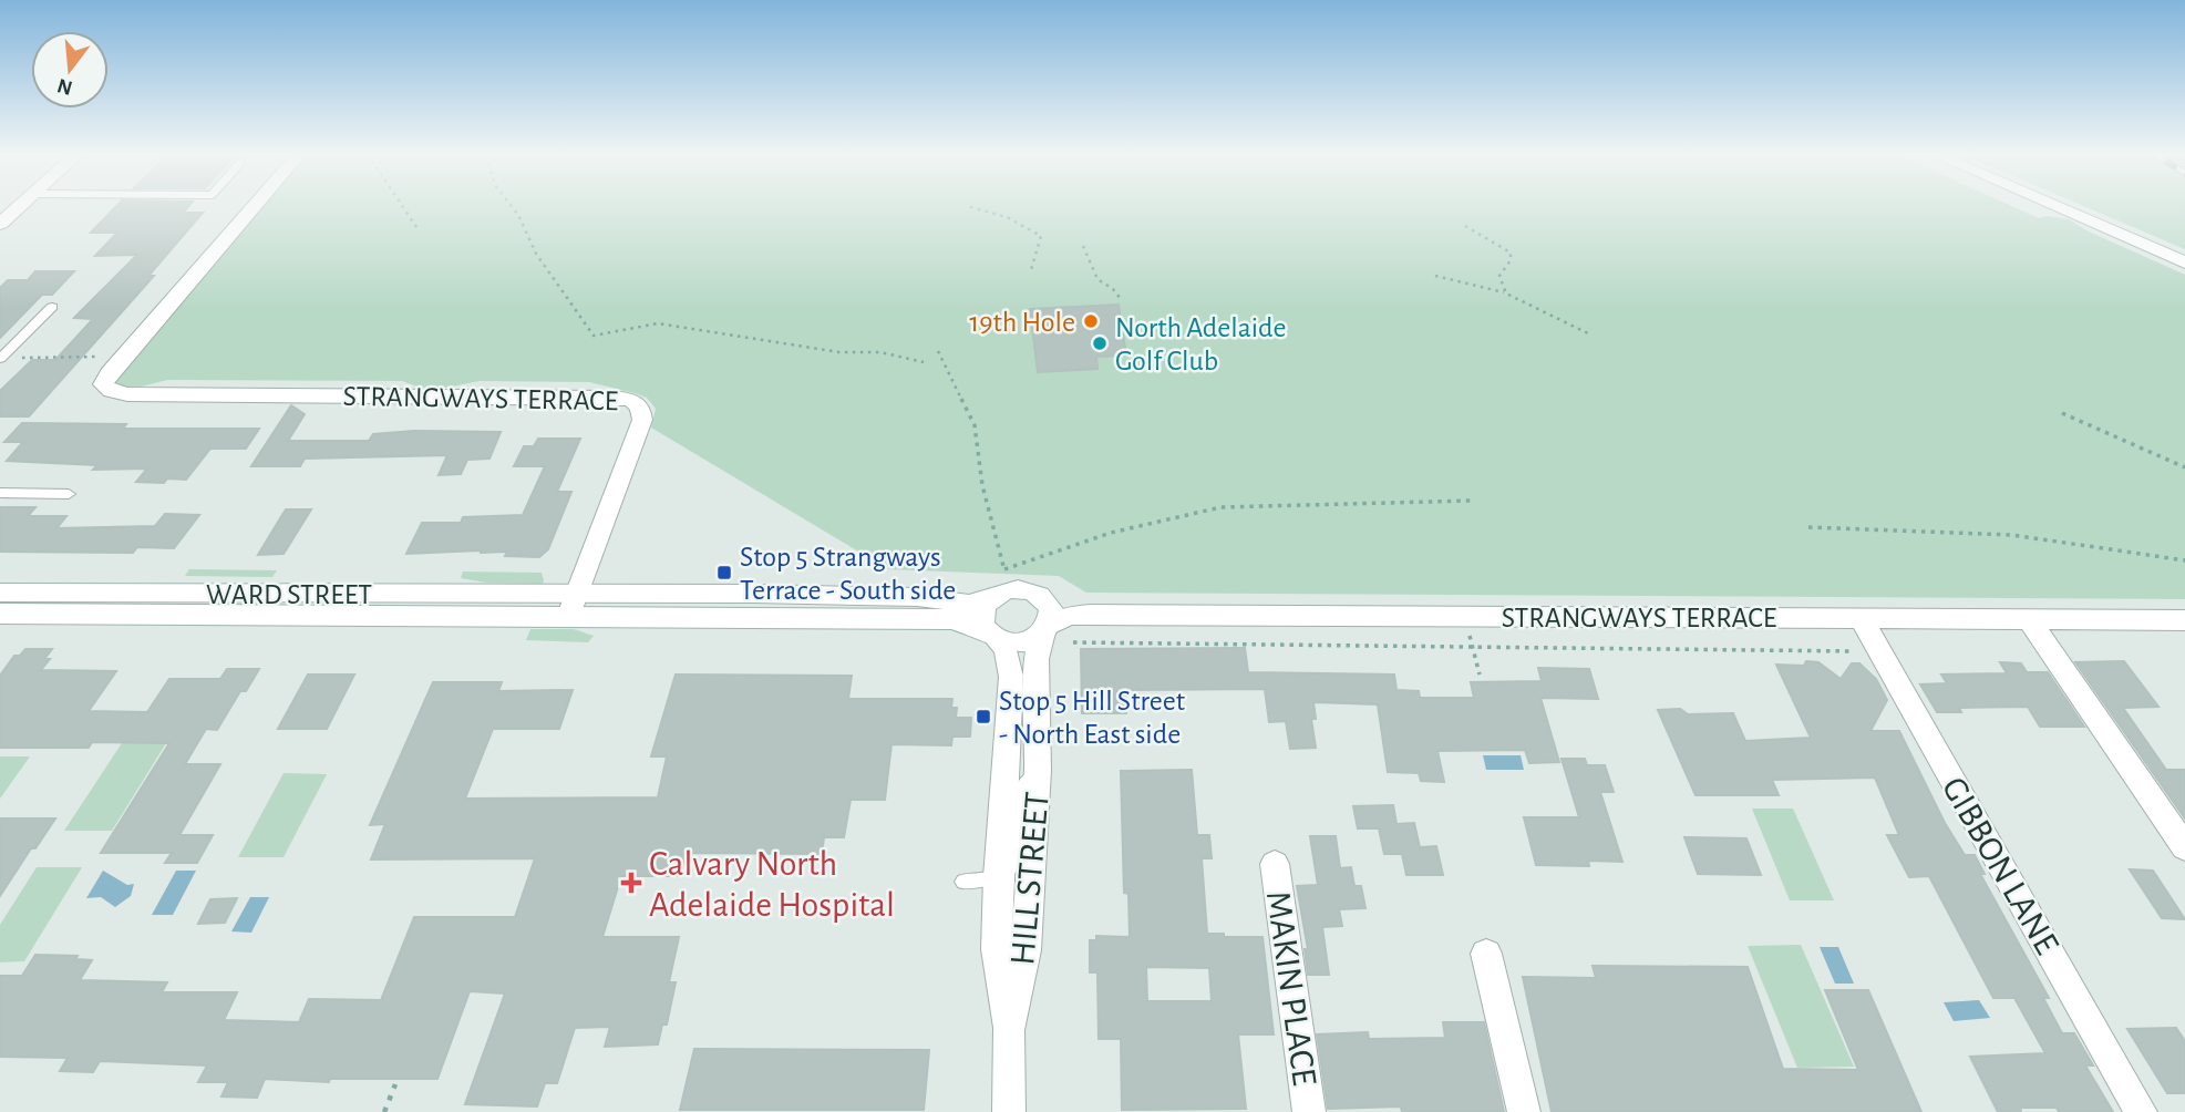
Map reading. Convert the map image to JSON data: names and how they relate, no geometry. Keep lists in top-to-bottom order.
{
  "streets": {
    "street": [
      "STRANGWAYS TERRACE",
      "WARD STREET",
      "GIBBON LANE",
      "HILL STREET",
      "MAKIN PLACE"
    ]
  },
  "crossings": [
    ["STRANGWAYS TERRACE", "WARD STREET"],
    ["STRANGWAYS TERRACE", "GIBBON LANE"],
    ["STRANGWAYS TERRACE", "HILL STREET"]
  ],
  "places": {
    "other": ["19th Hole", "North Adelaide Golf Club"],
    "transit": ["Stop 5 Strangways Terrace - South side", "Stop 5 Hill Street - North East side"],
    "health": ["Calvary North Adelaide Hospital"]
  },
  "north": "bottom"
}
